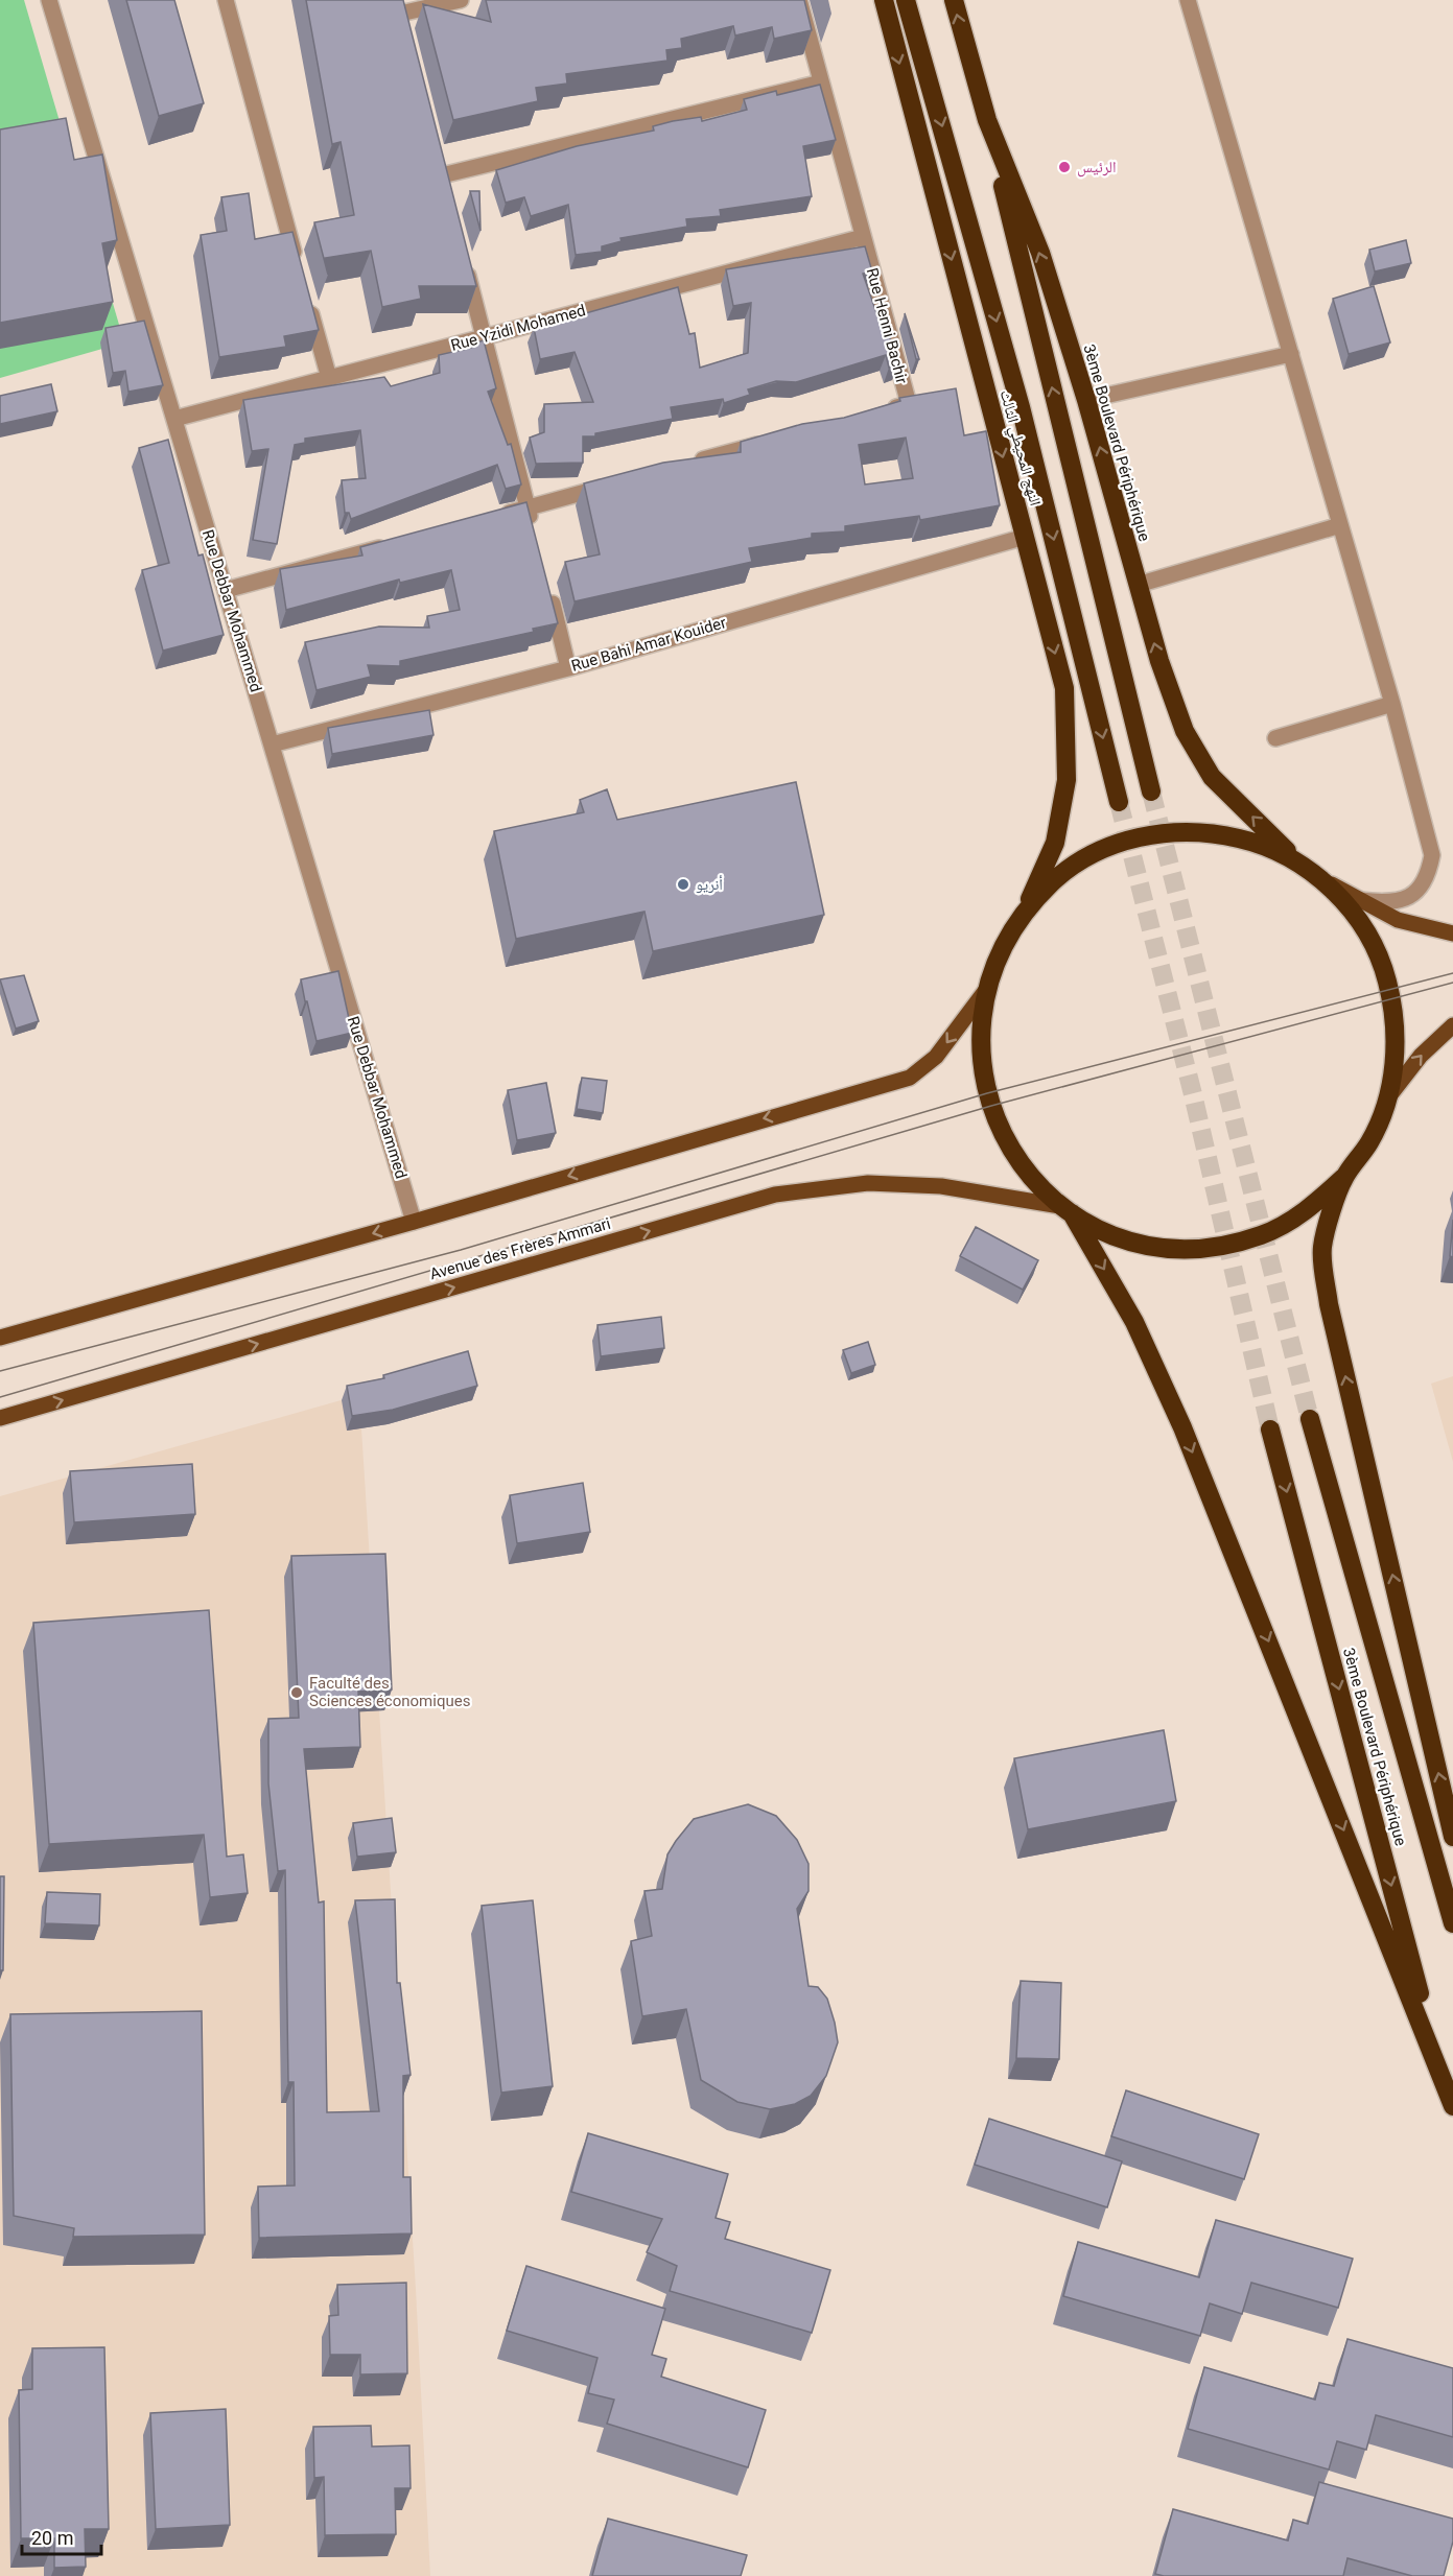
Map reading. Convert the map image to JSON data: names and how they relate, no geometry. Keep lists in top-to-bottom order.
{
  "streets": {
    "highway": ["3ème Boulevard Périphérique", "النهج المحيطي الثالث"],
    "main road": ["Avenue des Frères Ammari"],
    "street": [
      "Rue Henni Bachir",
      "Rue Yzidi Mohamed",
      "Rue Debbar Mohammed",
      "Rue Bahi Amar Kouider"
    ]
  },
  "crossings": [
    ["Rue Henni Bachir", "Rue Yzidi Mohamed"],
    ["Rue Yzidi Mohamed", "Rue Debbar Mohammed"],
    ["النهج المحيطي الثالث", "Rue Bahi Amar Kouider"],
    ["Rue Debbar Mohammed", "Rue Bahi Amar Kouider"]
  ],
  "places": ["الرئيس", "أنريو", "Faculté des Sciences économiques"],
  "scale_bar": "20 m"
}
